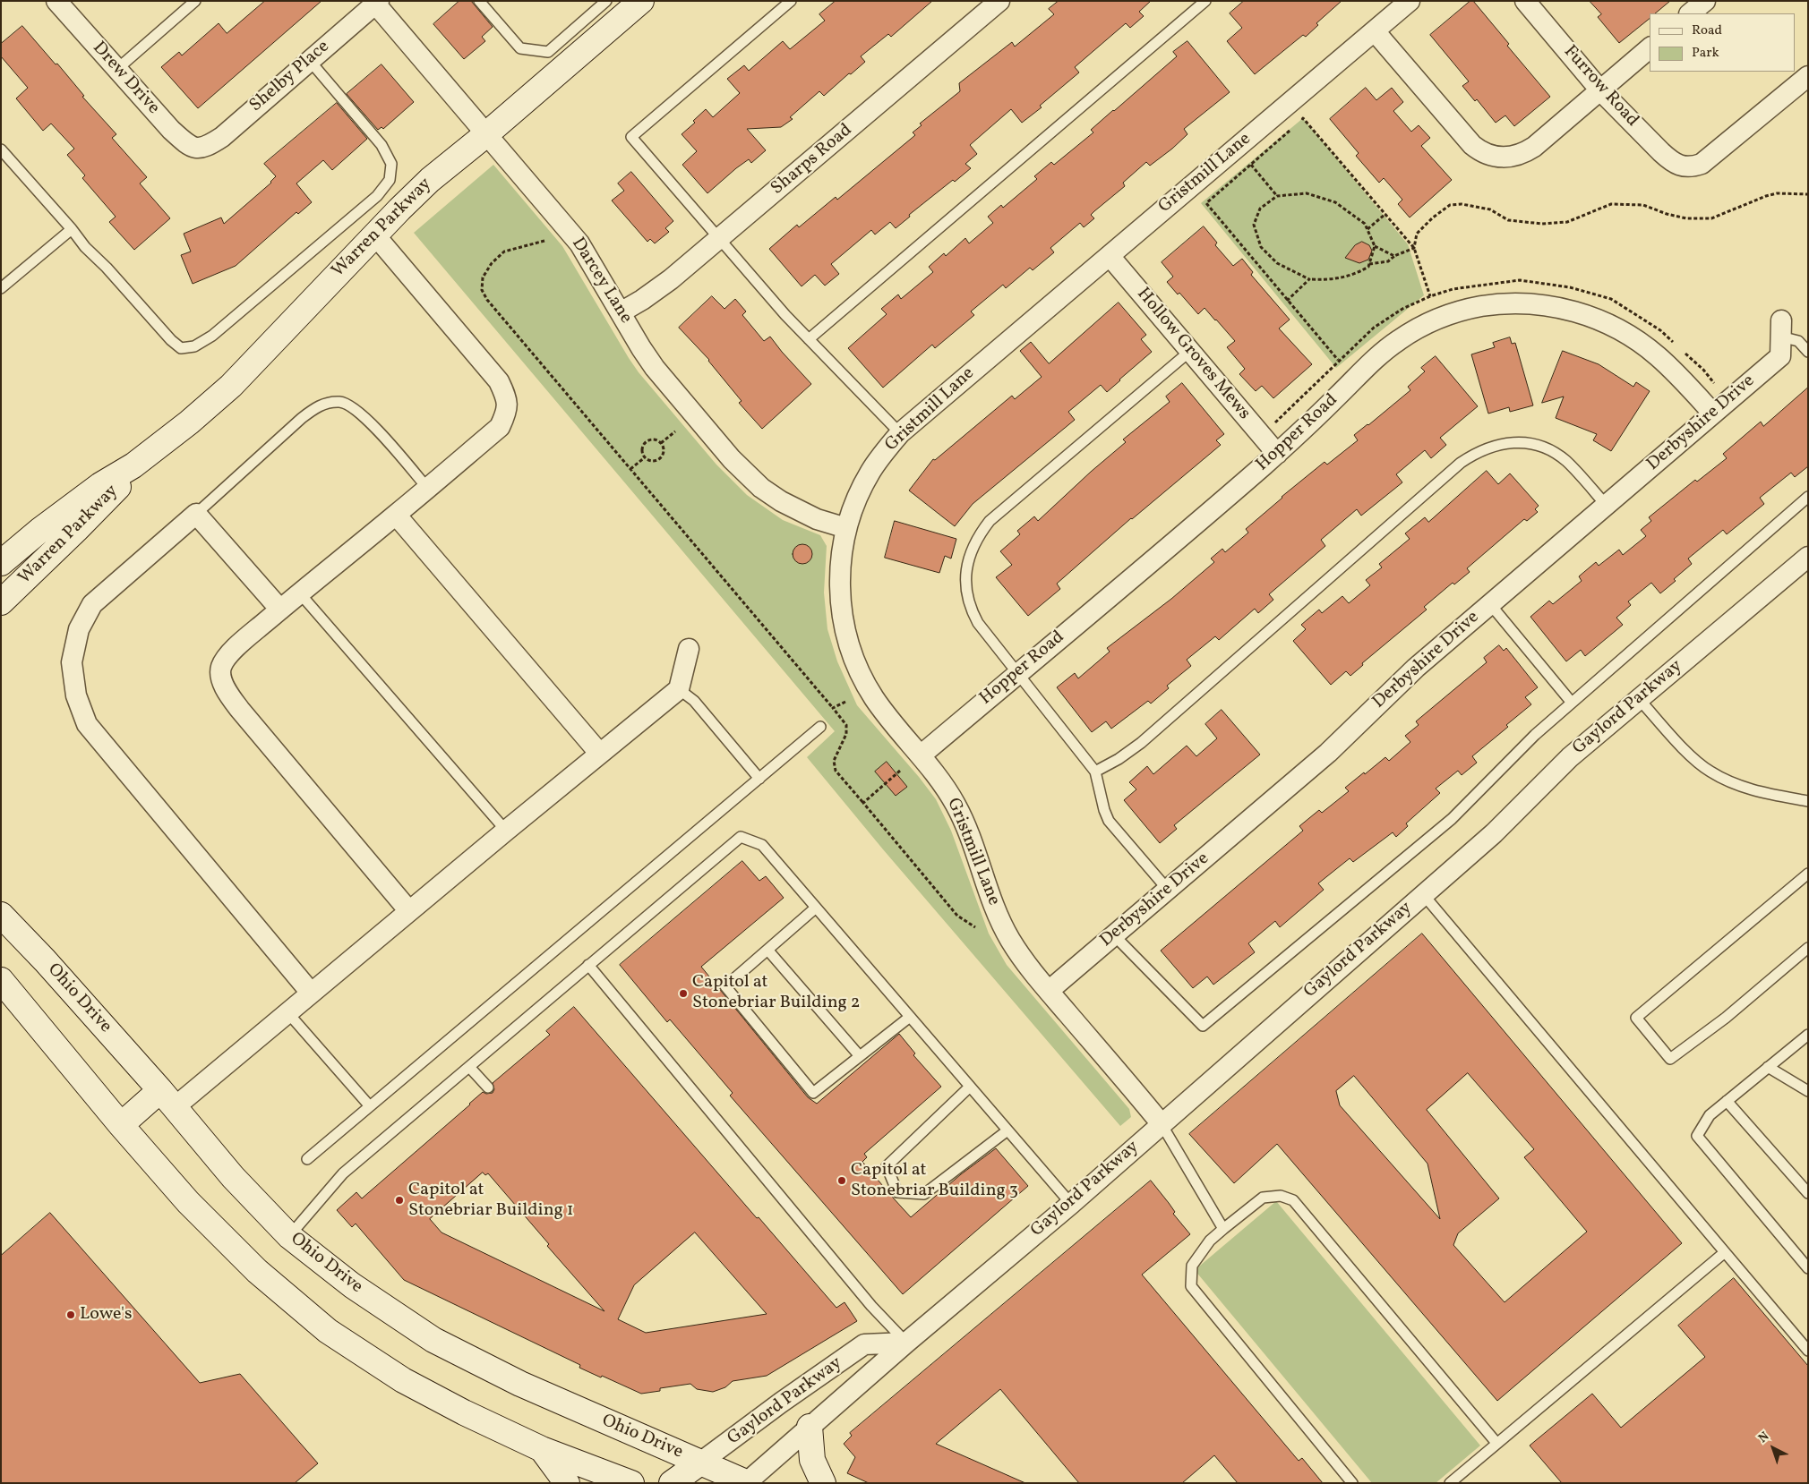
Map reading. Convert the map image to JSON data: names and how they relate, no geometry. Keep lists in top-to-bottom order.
{
  "streets": {
    "main road": ["Warren Parkway", "Gaylord Parkway", "Ohio Drive"],
    "street": [
      "Shelby Place",
      "Drew Drive",
      "Furrow Road",
      "Sharps Road",
      "Gristmill Lane",
      "Darcey Lane",
      "Hollow Groves Mews",
      "Derbyshire Drive",
      "Hopper Road"
    ]
  },
  "crossings": [
    ["Shelby Place", "Drew Drive"],
    ["Shelby Place", "Darcey Lane"],
    ["Sharps Road", "Darcey Lane"],
    ["Gristmill Lane", "Darcey Lane"],
    ["Gristmill Lane", "Hollow Groves Mews"],
    ["Gristmill Lane", "Derbyshire Drive"],
    ["Gristmill Lane", "Hopper Road"],
    ["Gristmill Lane", "Gaylord Parkway"],
    ["Warren Parkway", "Darcey Lane"],
    ["Hollow Groves Mews", "Hopper Road"],
    ["Derbyshire Drive", "Hopper Road"],
    ["Gaylord Parkway", "Ohio Drive"]
  ],
  "places": [
    "Capitol at Stonebriar Building 2",
    "Capitol at Stonebriar Building 3",
    "Capitol at Stonebriar Building 1",
    "Lowe's"
  ],
  "legend": ["Road", "Park"],
  "north": "top left"
}
